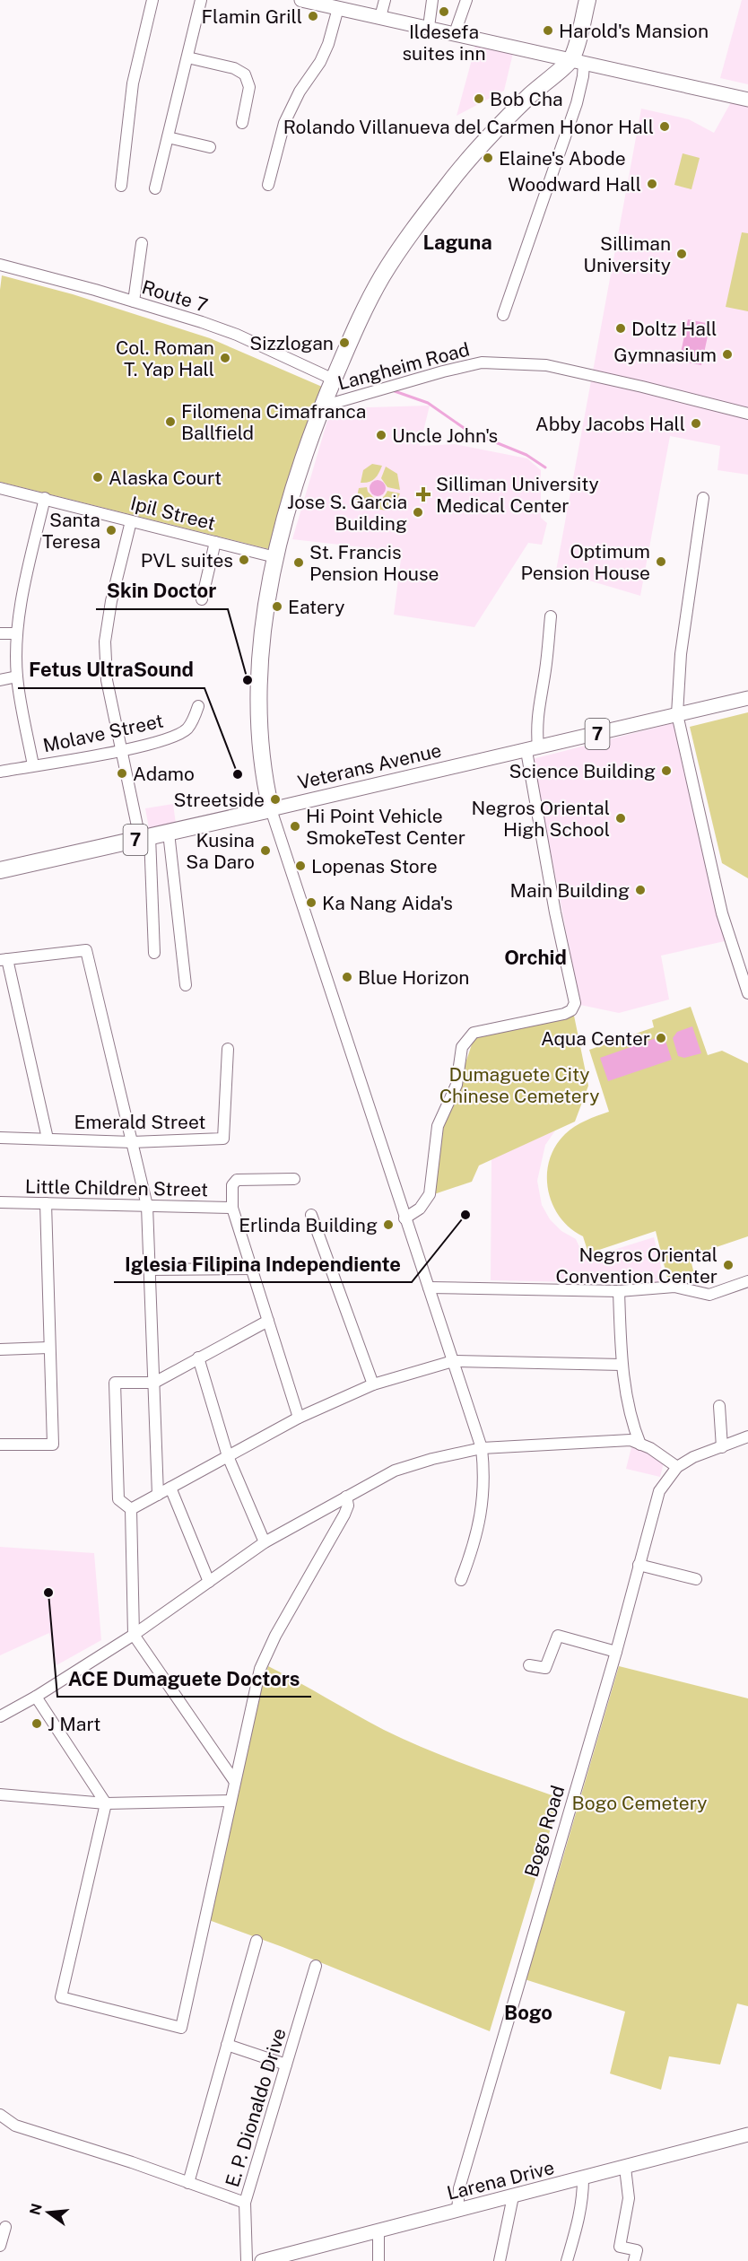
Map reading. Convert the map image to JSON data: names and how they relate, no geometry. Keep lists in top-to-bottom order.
{
  "streets": {
    "highway": ["7", "Veterans Avenue"],
    "main road": ["Larena Drive"],
    "street": [
      "Route 7",
      "Langheim Road",
      "Ipil Street",
      "Molave Street",
      "Emerald Street",
      "Little Children Street",
      "Bogo Road",
      "E. P. Dionaldo Drive"
    ]
  },
  "crossings": [
    ["Bogo Road", "Larena Drive"]
  ],
  "districts": ["Laguna", "Orchid", "Bogo"],
  "parks": ["Dumaguete City Chinese Cemetery", "Bogo Cemetery"],
  "places": {
    "other": [
      "Ildesefa suites inn",
      "Flamin Grill",
      "Harold's Mansion",
      "Bob Cha",
      "Rolando Villanueva del Carmen Honor Hall",
      "Elaine's Abode",
      "Woodward Hall",
      "Silliman University",
      "Doltz Hall",
      "Sizzlogan",
      "Gymnasium",
      "Col. Roman T. Yap Hall",
      "Filomena Cimafranca Ballfield",
      "Abby Jacobs Hall",
      "Uncle John's",
      "Alaska Court",
      "Jose S. Garcia Building",
      "Santa Teresa",
      "PVL suites",
      "Optimum Pension House",
      "St. Francis Pension House",
      "Eatery",
      "Skin Doctor",
      "Science Building",
      "Adamo",
      "Fetus UltraSound",
      "Streetside",
      "Negros Oriental High School",
      "Hi Point Vehicle SmokeTest Center",
      "Kusina Sa Daro",
      "Lopenas Store",
      "Main Building",
      "Ka Nang Aida's",
      "Blue Horizon",
      "Aqua Center",
      "Iglesia Filipina Independiente",
      "Erlinda Building",
      "Negros Oriental Convention Center",
      "ACE Dumaguete Doctors",
      "J Mart"
    ],
    "health": ["Silliman University Medical Center"]
  },
  "north": "left"
}
